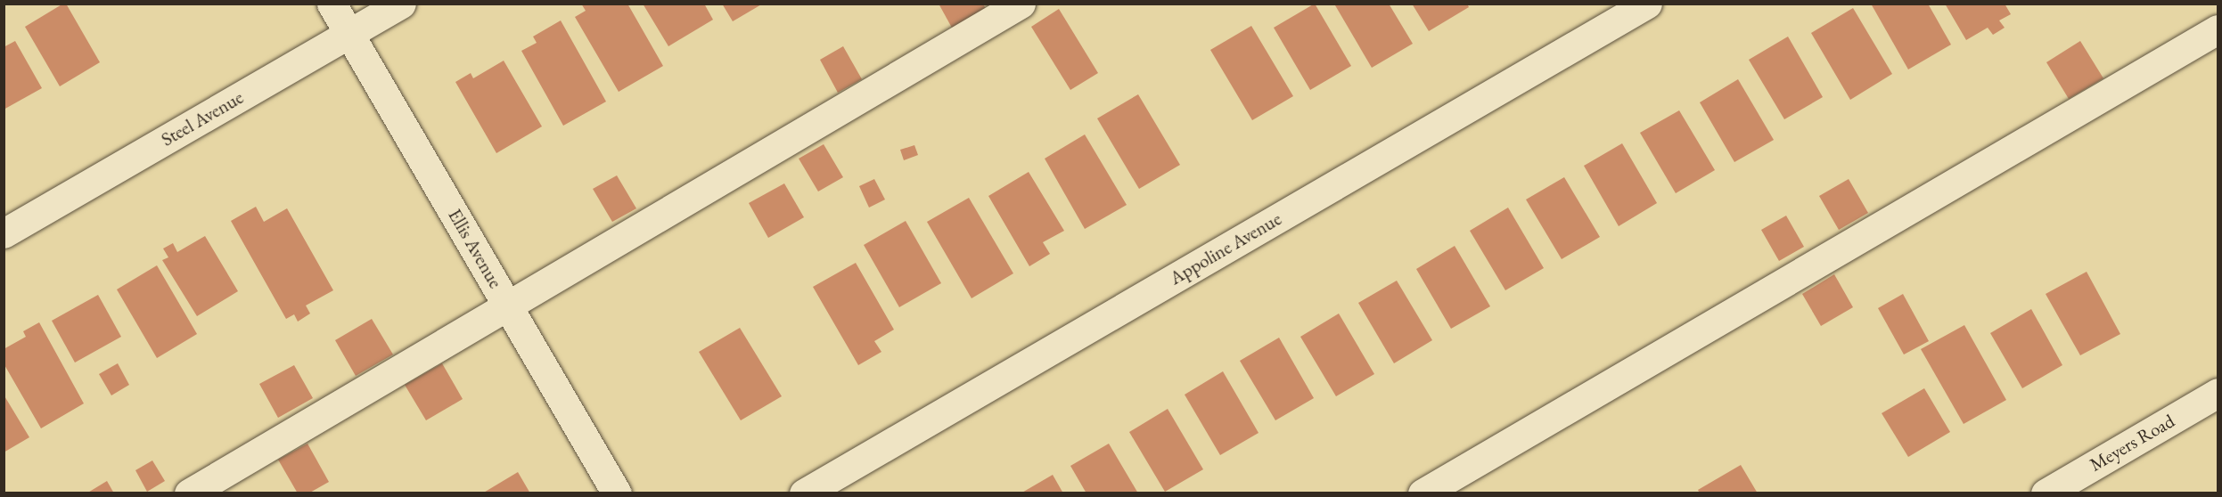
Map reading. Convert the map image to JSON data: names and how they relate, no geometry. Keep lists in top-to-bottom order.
{
  "streets": {
    "street": [
      "Steel Avenue",
      "Ellis Avenue",
      "Appoline Avenue",
      "Meyers Road"
    ]
  },
  "crossings": [
    ["Steel Avenue", "Ellis Avenue"]
  ]
}
